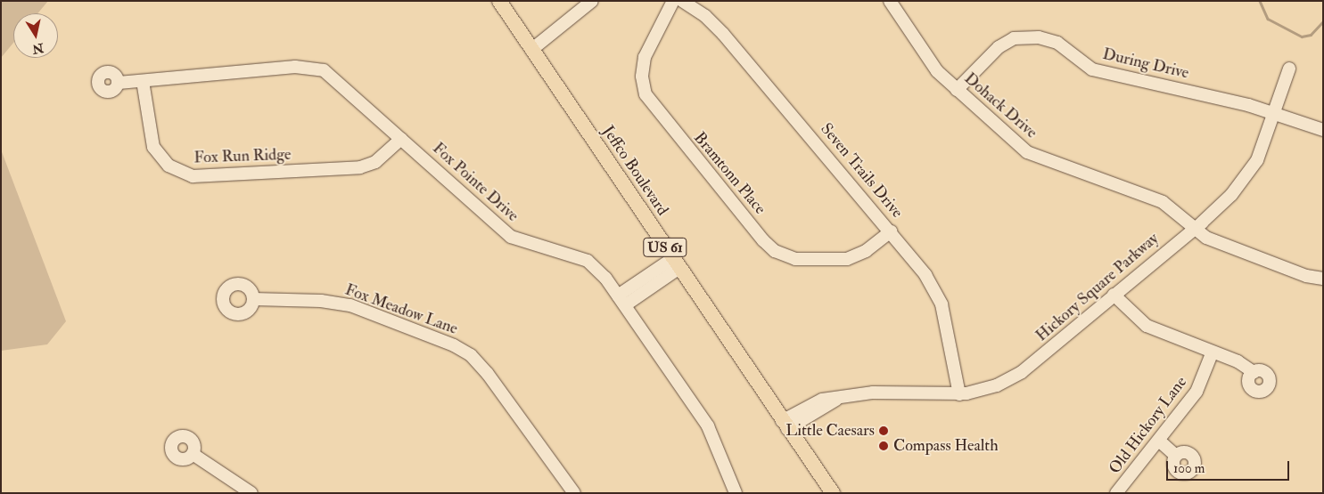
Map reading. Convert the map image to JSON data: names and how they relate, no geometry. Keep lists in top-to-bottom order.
{
  "streets": {
    "main road": ["Jeffco Boulevard", "US 61"],
    "street": [
      "During Drive",
      "Dohack Drive",
      "Fox Run Ridge",
      "Seven Trails Drive",
      "Bramtonn Place",
      "Fox Pointe Drive",
      "Hickory Square Parkway",
      "Fox Meadow Lane",
      "Old Hickory Lane"
    ]
  },
  "crossings": [
    ["During Drive", "Dohack Drive"],
    ["During Drive", "Hickory Square Parkway"],
    ["Dohack Drive", "Hickory Square Parkway"],
    ["Fox Run Ridge", "Fox Pointe Drive"],
    ["Jeffco Boulevard", "Hickory Square Parkway"],
    ["Seven Trails Drive", "Bramtonn Place"],
    ["Seven Trails Drive", "Hickory Square Parkway"]
  ],
  "places": ["Little Caesars", "Compass Health"],
  "scale_bar": "100 m",
  "north": "bottom"
}
